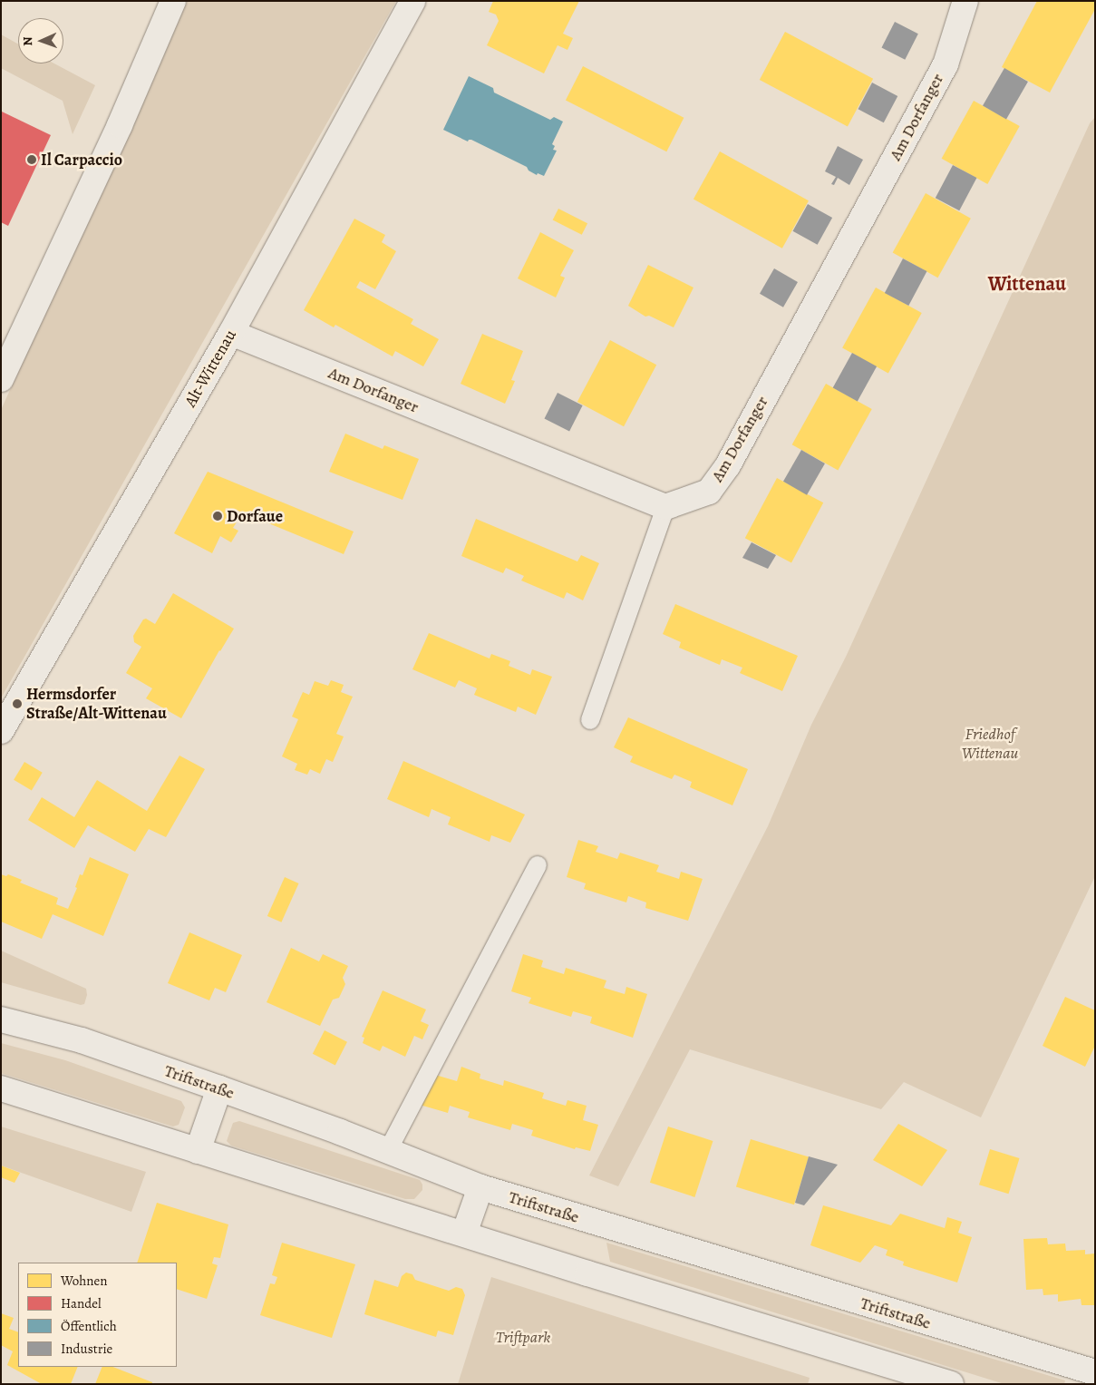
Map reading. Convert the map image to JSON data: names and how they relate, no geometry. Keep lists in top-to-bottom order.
{
  "streets": {
    "main road": ["Am Dorfanger", "Alt-Wittenau", "Triftstraße"]
  },
  "crossings": [
    ["Am Dorfanger", "Alt-Wittenau"]
  ],
  "districts": ["Wittenau"],
  "parks": ["Friedhof Wittenau", "Triftpark"],
  "places": ["Il Carpaccio", "Dorfaue", "Hermsdorfer Straße/Alt-Wittenau"],
  "legend": [
    "Wohnen",
    "Handel",
    "Öffentlich",
    "Industrie"
  ],
  "north": "left"
}
